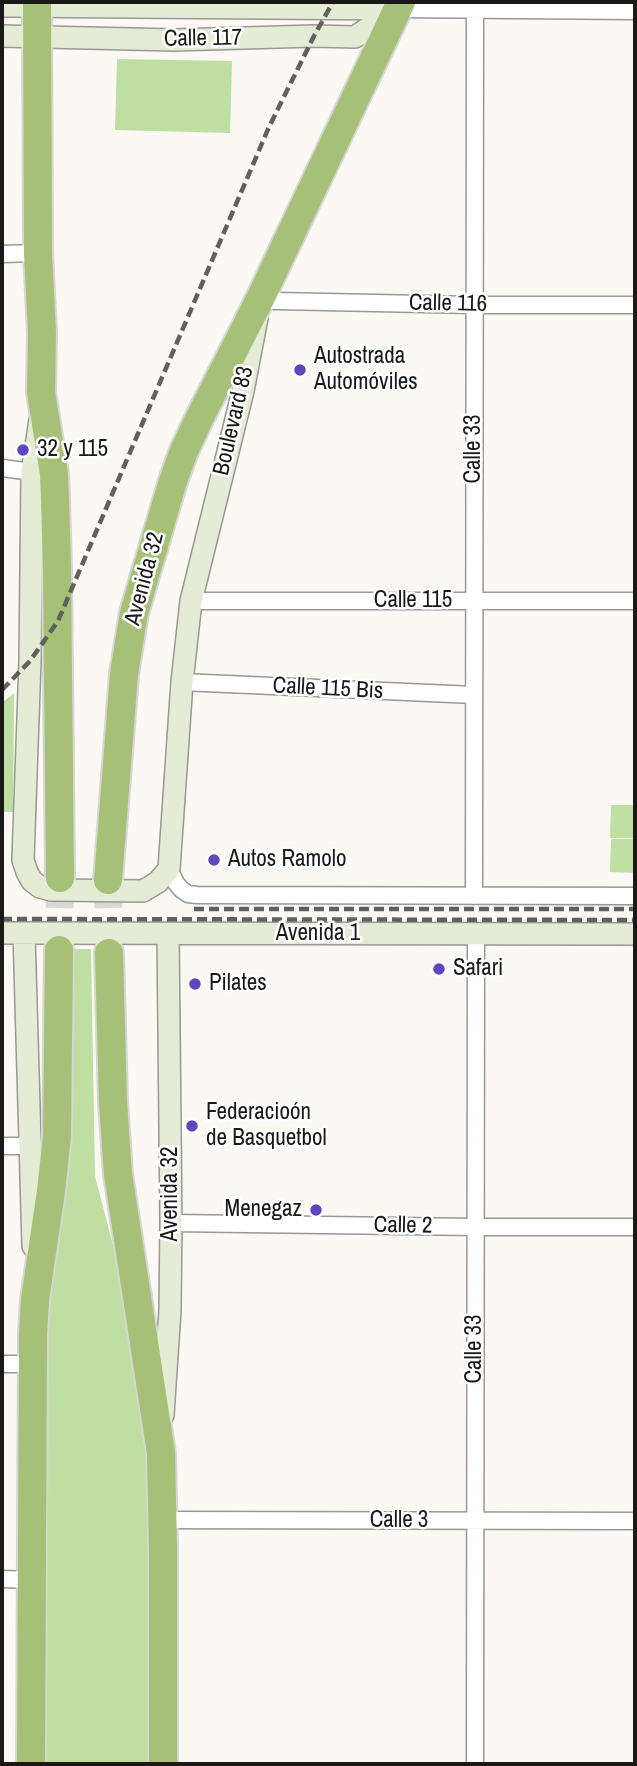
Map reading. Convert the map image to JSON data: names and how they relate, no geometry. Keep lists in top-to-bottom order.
{
  "streets": {
    "highway": ["Boulevard 83", "Avenida 32"],
    "street": [
      "Calle 117",
      "Calle 116",
      "Calle 33",
      "Calle 115",
      "Calle 115 Bis",
      "Avenida 1",
      "Calle 2",
      "Calle 3"
    ]
  },
  "crossings": [
    ["Calle 117", "Boulevard 83"],
    ["Calle 117", "Calle 33"],
    ["Calle 116", "Boulevard 83"],
    ["Calle 116", "Calle 33"],
    ["Calle 116", "Avenida 32"],
    ["Boulevard 83", "Avenida 32"],
    ["Boulevard 83", "Calle 115"],
    ["Boulevard 83", "Calle 115 Bis"],
    ["Boulevard 83", "Avenida 1"],
    ["Calle 33", "Calle 115"],
    ["Calle 33", "Calle 115 Bis"],
    ["Calle 33", "Avenida 1"],
    ["Calle 33", "Calle 2"],
    ["Calle 33", "Calle 3"],
    ["Avenida 32", "Avenida 1"],
    ["Avenida 32", "Calle 2"],
    ["Avenida 32", "Calle 3"]
  ],
  "places": [
    "Autostrada Automóviles",
    "32 y 115",
    "Autos Ramolo",
    "Safari",
    "Pilates",
    "Federacioón de Basquetbol",
    "Menegaz"
  ]
}
